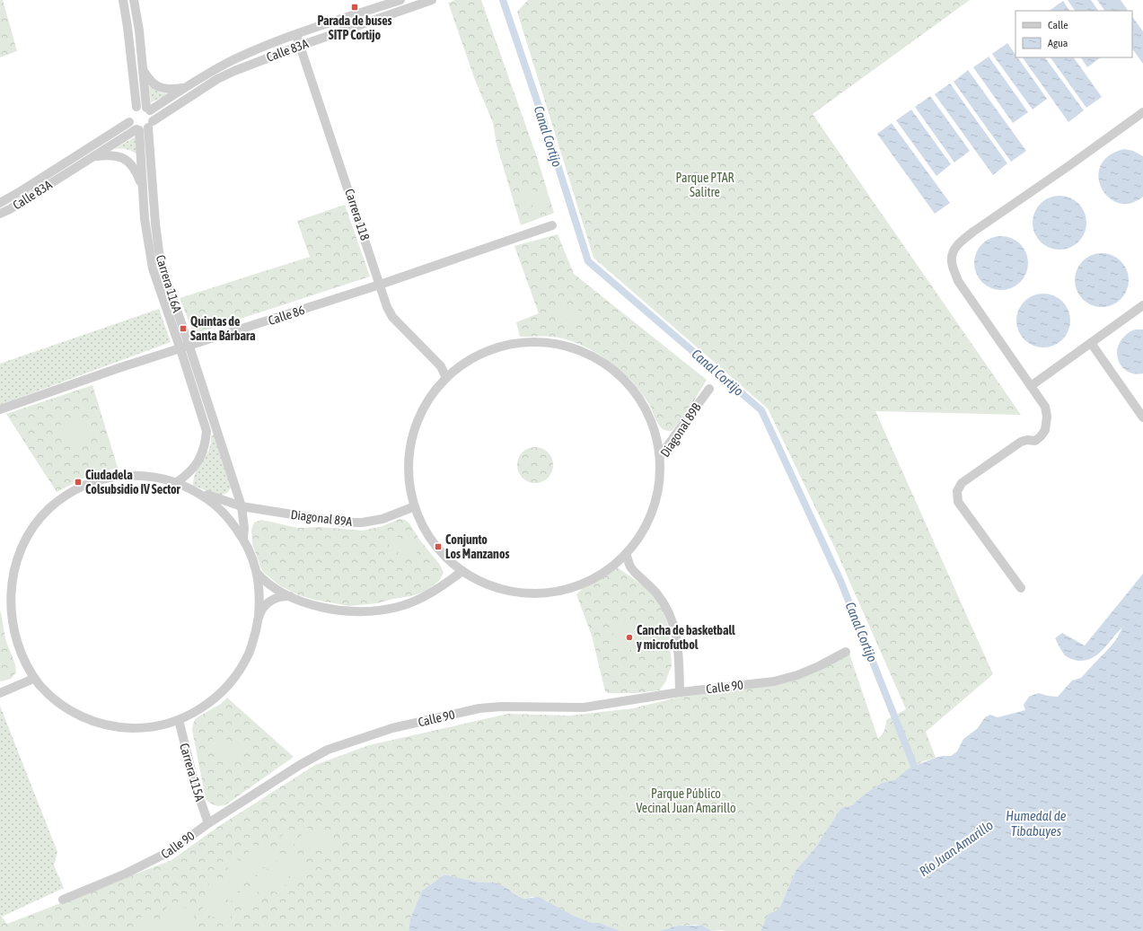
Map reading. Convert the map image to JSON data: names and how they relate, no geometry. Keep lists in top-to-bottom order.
{
  "streets": {
    "street": [
      "Calle 83A",
      "Carrera 118",
      "Carrera 116A",
      "Calle 86",
      "Diagonal 89B",
      "Diagonal 89A",
      "Calle 90",
      "Carrera 115A"
    ]
  },
  "crossings": [
    ["Calle 83A", "Carrera 118"],
    ["Calle 83A", "Carrera 116A"],
    ["Carrera 118", "Calle 86"],
    ["Carrera 116A", "Calle 86"],
    ["Carrera 116A", "Diagonal 89A"],
    ["Diagonal 89B", "Diagonal 89A"],
    ["Calle 90", "Carrera 115A"]
  ],
  "water": ["Canal Cortijo", "Humedal de Tibabuyes", "Río Juan Amarillo"],
  "parks": ["Parque PTAR Salitre", "Parque Público Vecinal Juan Amarillo"],
  "places": {
    "transit": [
      "Parada de buses SITP Cortijo",
      "Quintas de Santa Bárbara",
      "Ciudadela Colsubsidio IV Sector",
      "Conjunto Los Manzanos"
    ],
    "other": ["Cancha de basketball y microfutbol"]
  },
  "legend": ["Calle", "Agua"]
}
